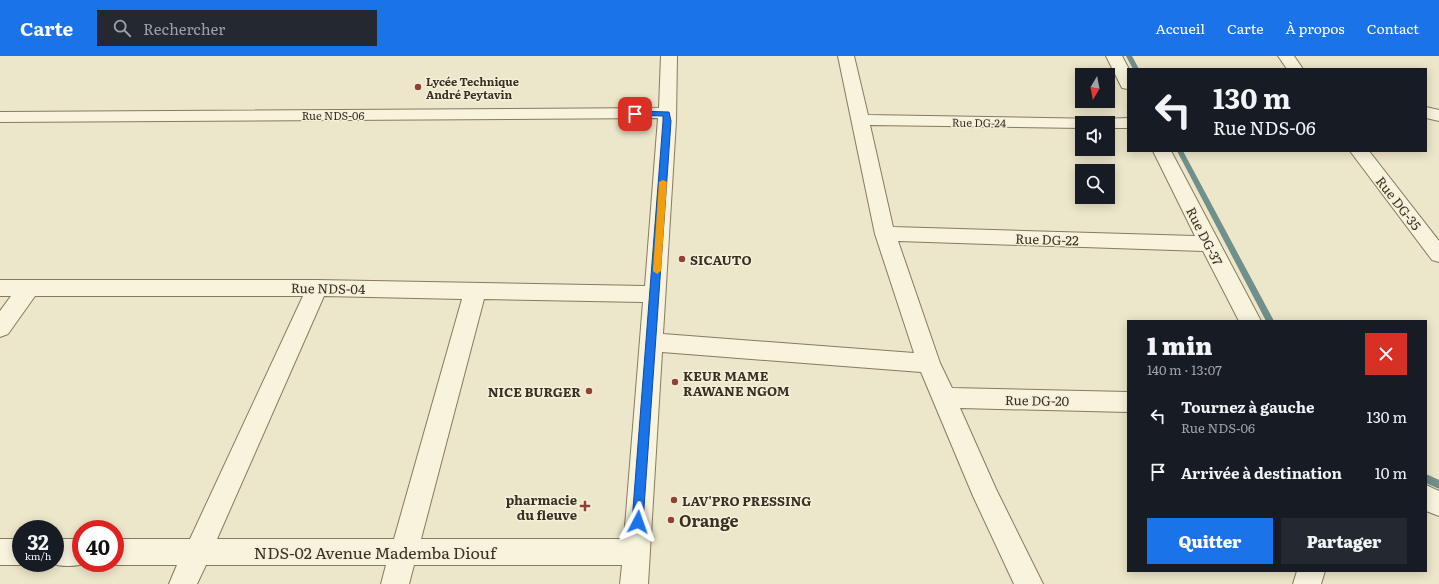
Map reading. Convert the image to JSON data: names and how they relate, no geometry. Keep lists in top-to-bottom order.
{
  "streets": {
    "street": [
      "Rue NDS-06",
      "Rue DG-24",
      "Rue DG-35",
      "Rue DG-37",
      "Rue DG-22",
      "Rue NDS-04",
      "Rue DG-20",
      "NDS-02 Avenue Mademba Diouf"
    ]
  },
  "crossings": [
    ["Rue DG-37", "Rue DG-22"]
  ],
  "places": {
    "other": [
      "Lycée Technique André Peytavin",
      "SICAUTO",
      "KEUR MAME RAWANE NGOM",
      "NICE BURGER",
      "LAV'PRO PRESSING",
      "Orange"
    ],
    "health": ["pharmacie du fleuve"]
  },
  "north": "bottom",
  "page": {
    "header": "Carte",
    "search": "Rechercher",
    "nav": [
      "Accueil",
      "Carte",
      "À propos",
      "Contact"
    ],
    "turn": ["130 m", "Rue NDS-06"],
    "heading": ["1 min", "140 m · 13:07"],
    "list": [
      {
        "name": "Tournez à gauche",
        "note": "Rue NDS-06",
        "value": "130 m"
      },
      {
        "name": "Arrivée à destination",
        "value": "10 m"
      }
    ],
    "buttons": ["Quitter", "Partager"],
    "speed": "32 km/h",
    "limit": "40"
  }
}
